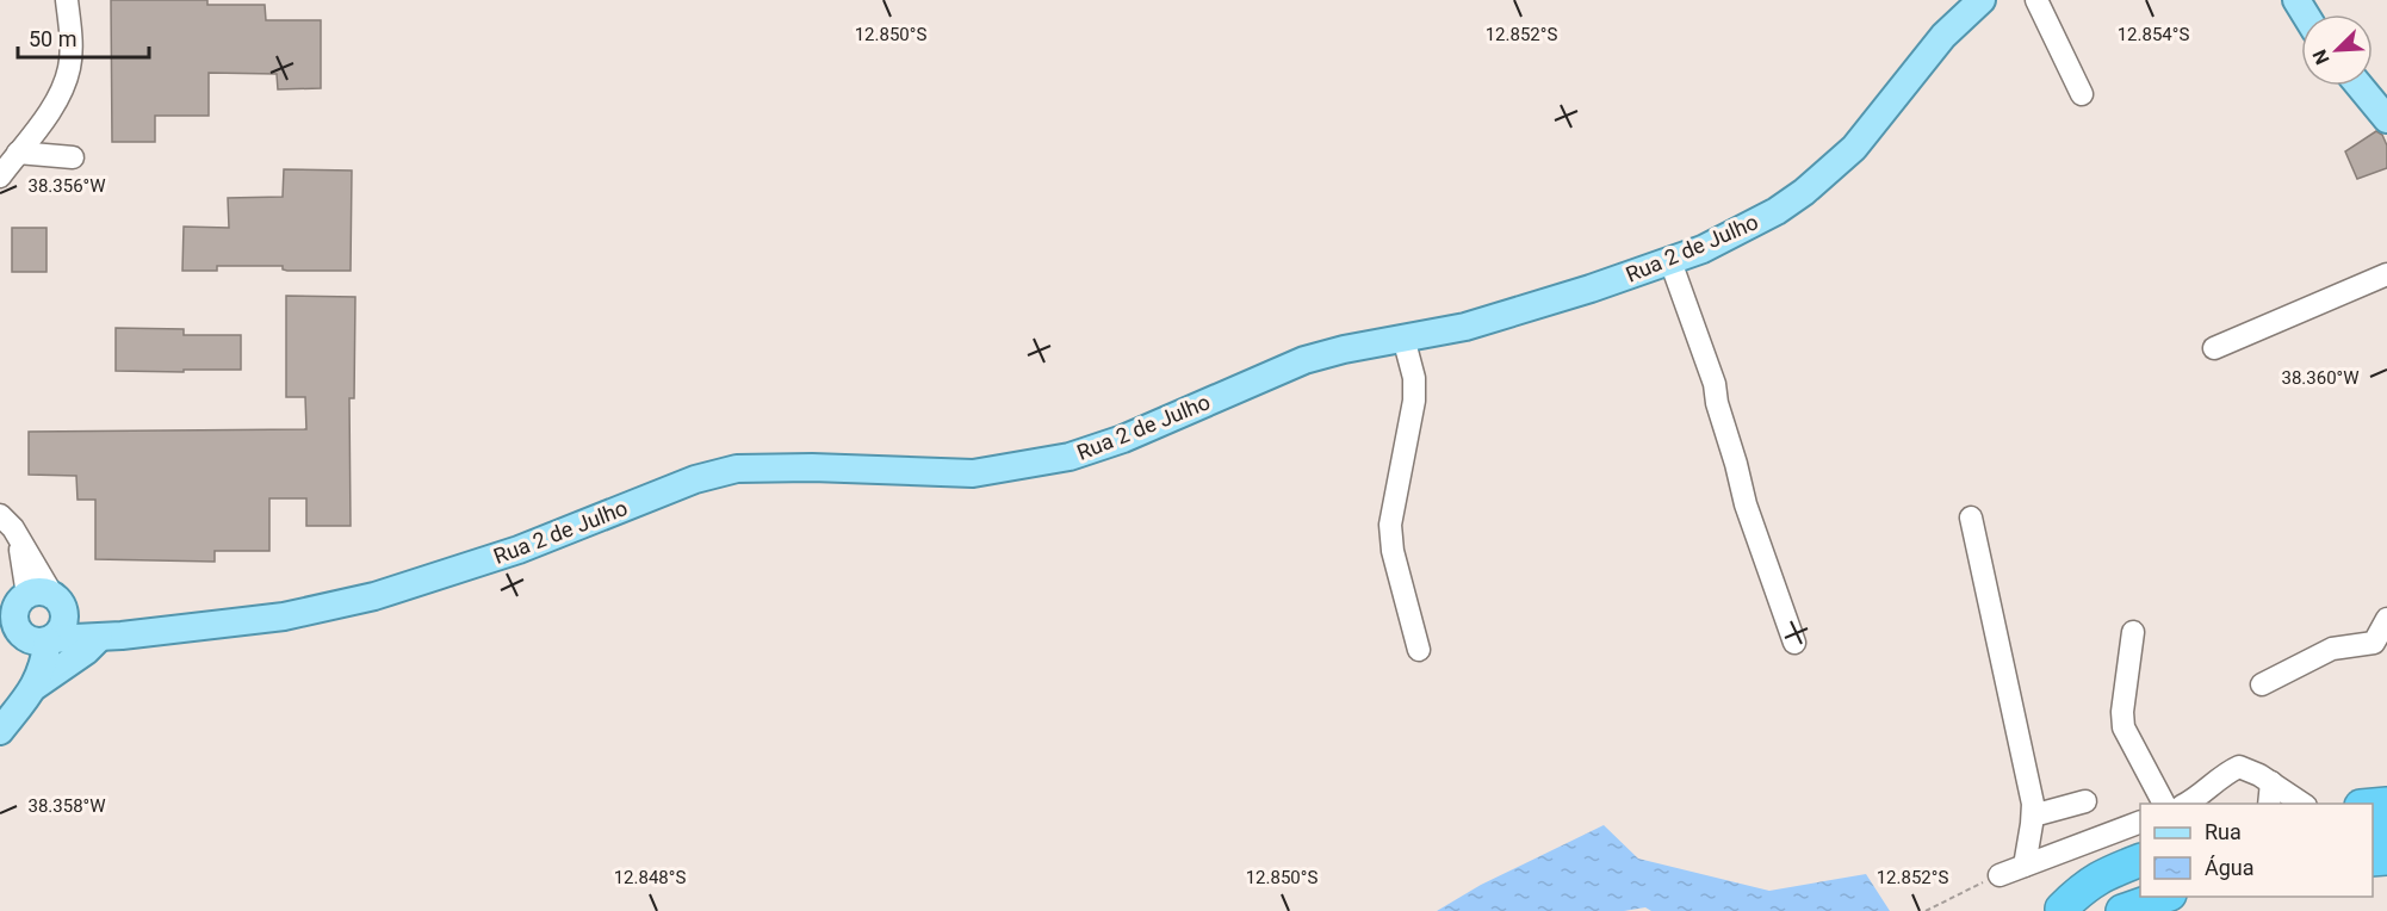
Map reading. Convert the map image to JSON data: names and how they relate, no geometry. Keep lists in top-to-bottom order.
{
  "streets": {
    "main road": ["Rua 2 de Julho"]
  },
  "legend": ["Rua", "Água"],
  "scale_bar": "50 m",
  "north": "bottom left",
  "coordinates": [
    "12.852°S",
    "12.854°S",
    "12.850°S",
    "38.356°W",
    "38.360°W",
    "38.358°W",
    "12.848°S"
  ]
}
